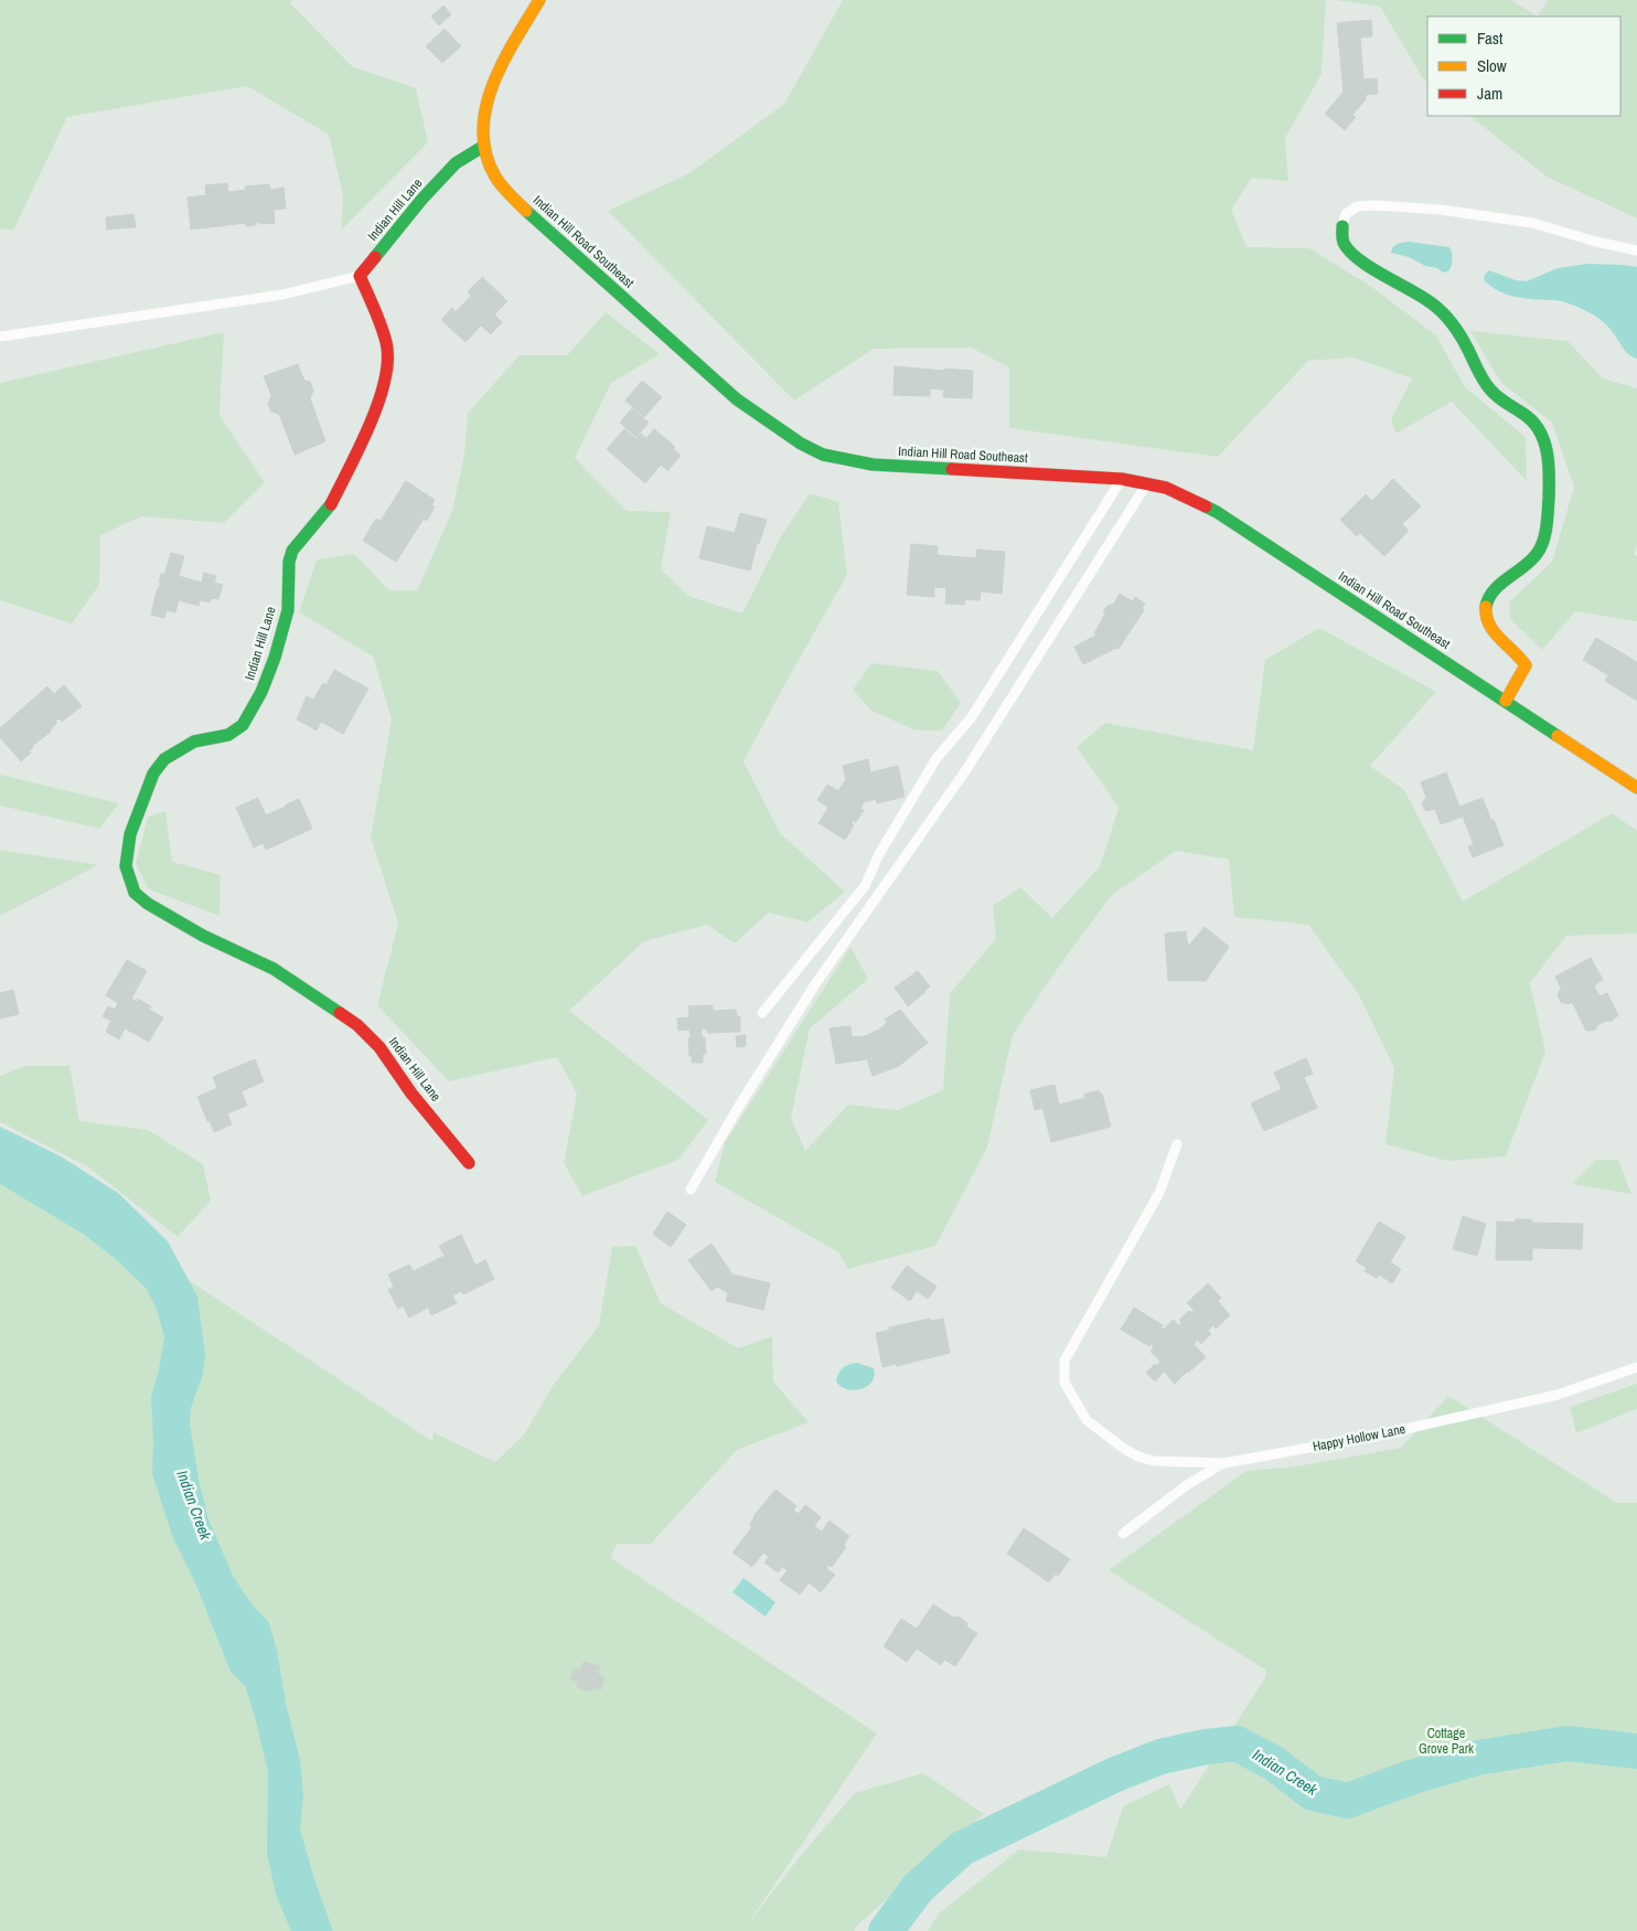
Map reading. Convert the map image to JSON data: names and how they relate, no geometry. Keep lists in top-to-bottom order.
{
  "streets": {
    "street": ["Indian Hill Lane", "Indian Hill Road Southeast"],
    "lane": ["Happy Hollow Lane"]
  },
  "crossings": [
    ["Indian Hill Lane", "Indian Hill Road Southeast"]
  ],
  "water": ["Indian Creek"],
  "parks": ["Cottage Grove Park"],
  "legend": ["Fast", "Slow", "Jam"]
}
